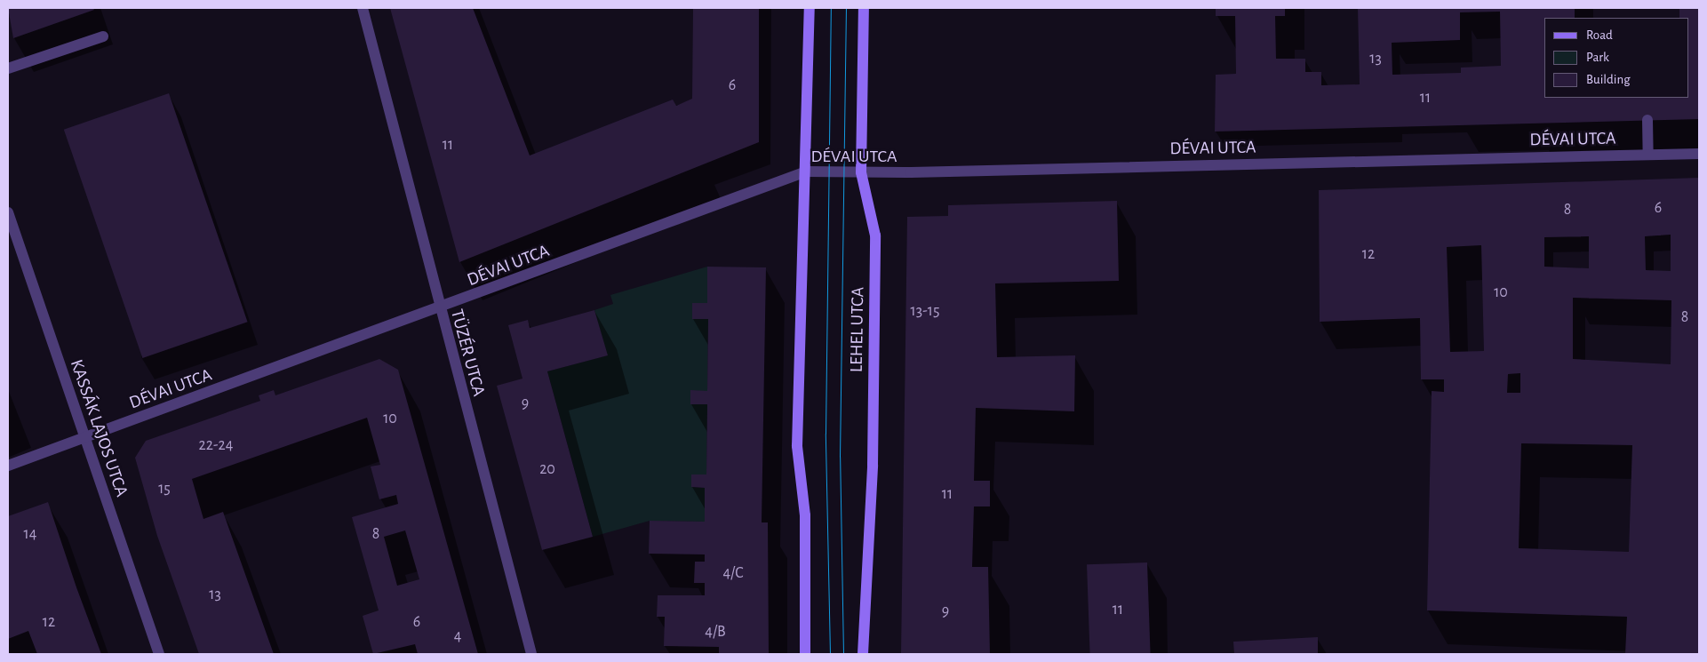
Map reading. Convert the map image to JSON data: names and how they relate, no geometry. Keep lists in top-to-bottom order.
{
  "streets": {
    "main road": ["LEHEL UTCA"],
    "street": ["DÉVAI UTCA", "TÜZÉR UTCA", "KASSÁK LAJOS UTCA"]
  },
  "crossings": [
    ["DÉVAI UTCA", "LEHEL UTCA"],
    ["DÉVAI UTCA", "TÜZÉR UTCA"],
    ["DÉVAI UTCA", "KASSÁK LAJOS UTCA"]
  ],
  "house_numbers": [
    "13",
    "6",
    "11",
    "11",
    "6",
    "8",
    "12",
    "10",
    "13-15",
    "8",
    "9",
    "10",
    "22-24",
    "20",
    "15",
    "11",
    "14",
    "8",
    "4/C",
    "13",
    "11",
    "9",
    "12",
    "6",
    "4/B",
    "4"
  ],
  "legend": ["Road", "Park", "Building"]
}
